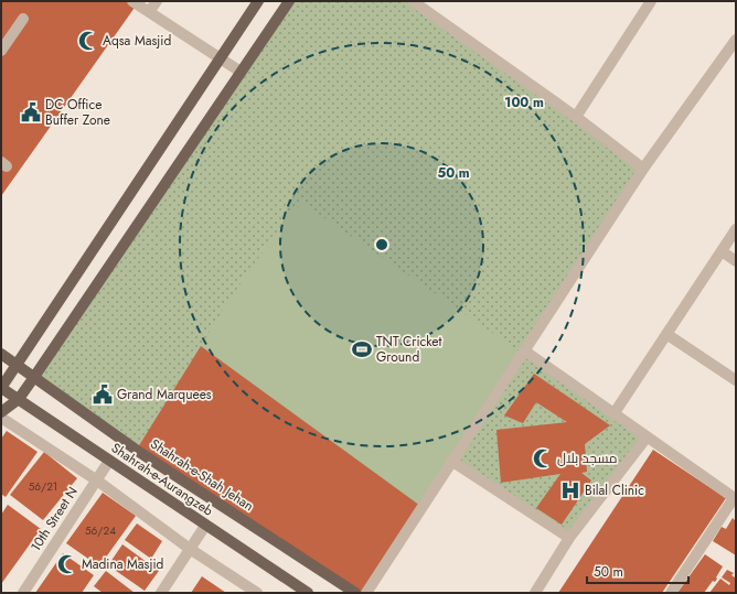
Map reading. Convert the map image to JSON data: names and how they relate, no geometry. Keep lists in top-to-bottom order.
{
  "streets": {
    "main road": ["Shahrah-e-Shah Jehan", "Shahrah-e-Aurangzeb"],
    "street": ["10th Street N"]
  },
  "crossings": [
    ["Shahrah-e-Aurangzeb", "10th Street N"]
  ],
  "places": {
    "mosque": ["Aqsa Masjid", "مسجد بلال", "Madina Masjid"],
    "public building": ["DC Office Buffer Zone", "Grand Marquees"],
    "sports": ["TNT Cricket Ground"],
    "hospital": ["Bilal Clinic"]
  },
  "house_numbers": ["56/21", "56/24"],
  "scale_bar": "50 m",
  "rings": ["100 m", "50 m"]
}
